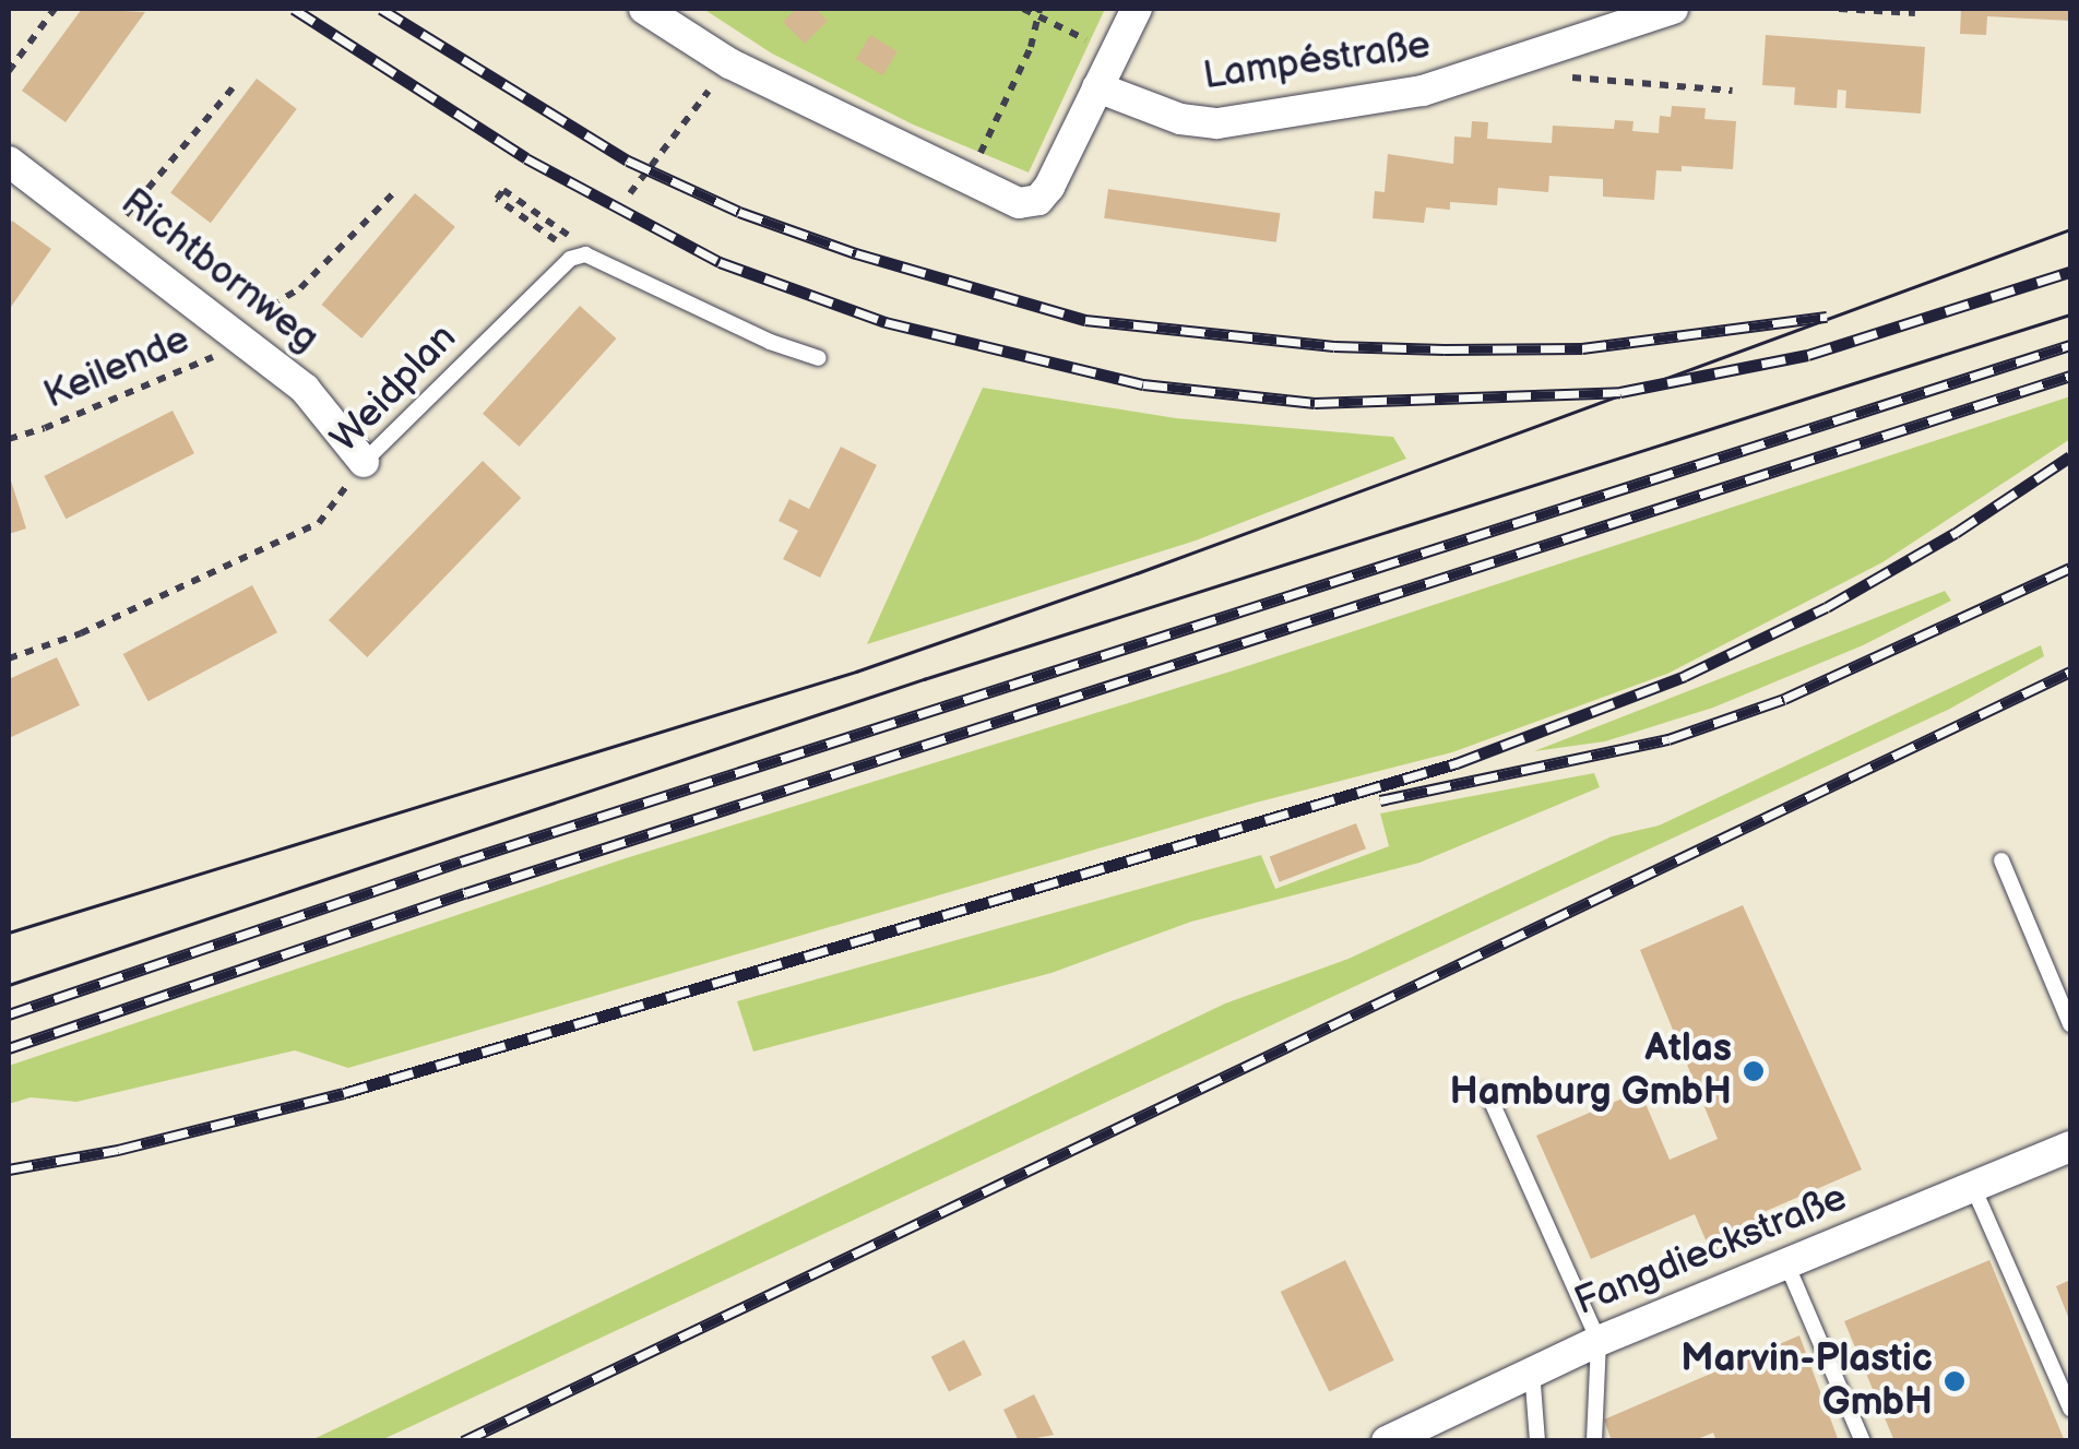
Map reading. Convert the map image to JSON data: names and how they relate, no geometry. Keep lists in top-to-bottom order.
{
  "streets": {
    "street": ["Lampéstraße", "Richtbornweg", "Fangdieckstraße"],
    "lane": ["Weidplan"],
    "path": ["Keilende"]
  },
  "crossings": [
    ["Richtbornweg", "Keilende"],
    ["Richtbornweg", "Weidplan"]
  ],
  "places": ["Atlas Hamburg GmbH", "Marvin-Plastic GmbH"]
}
